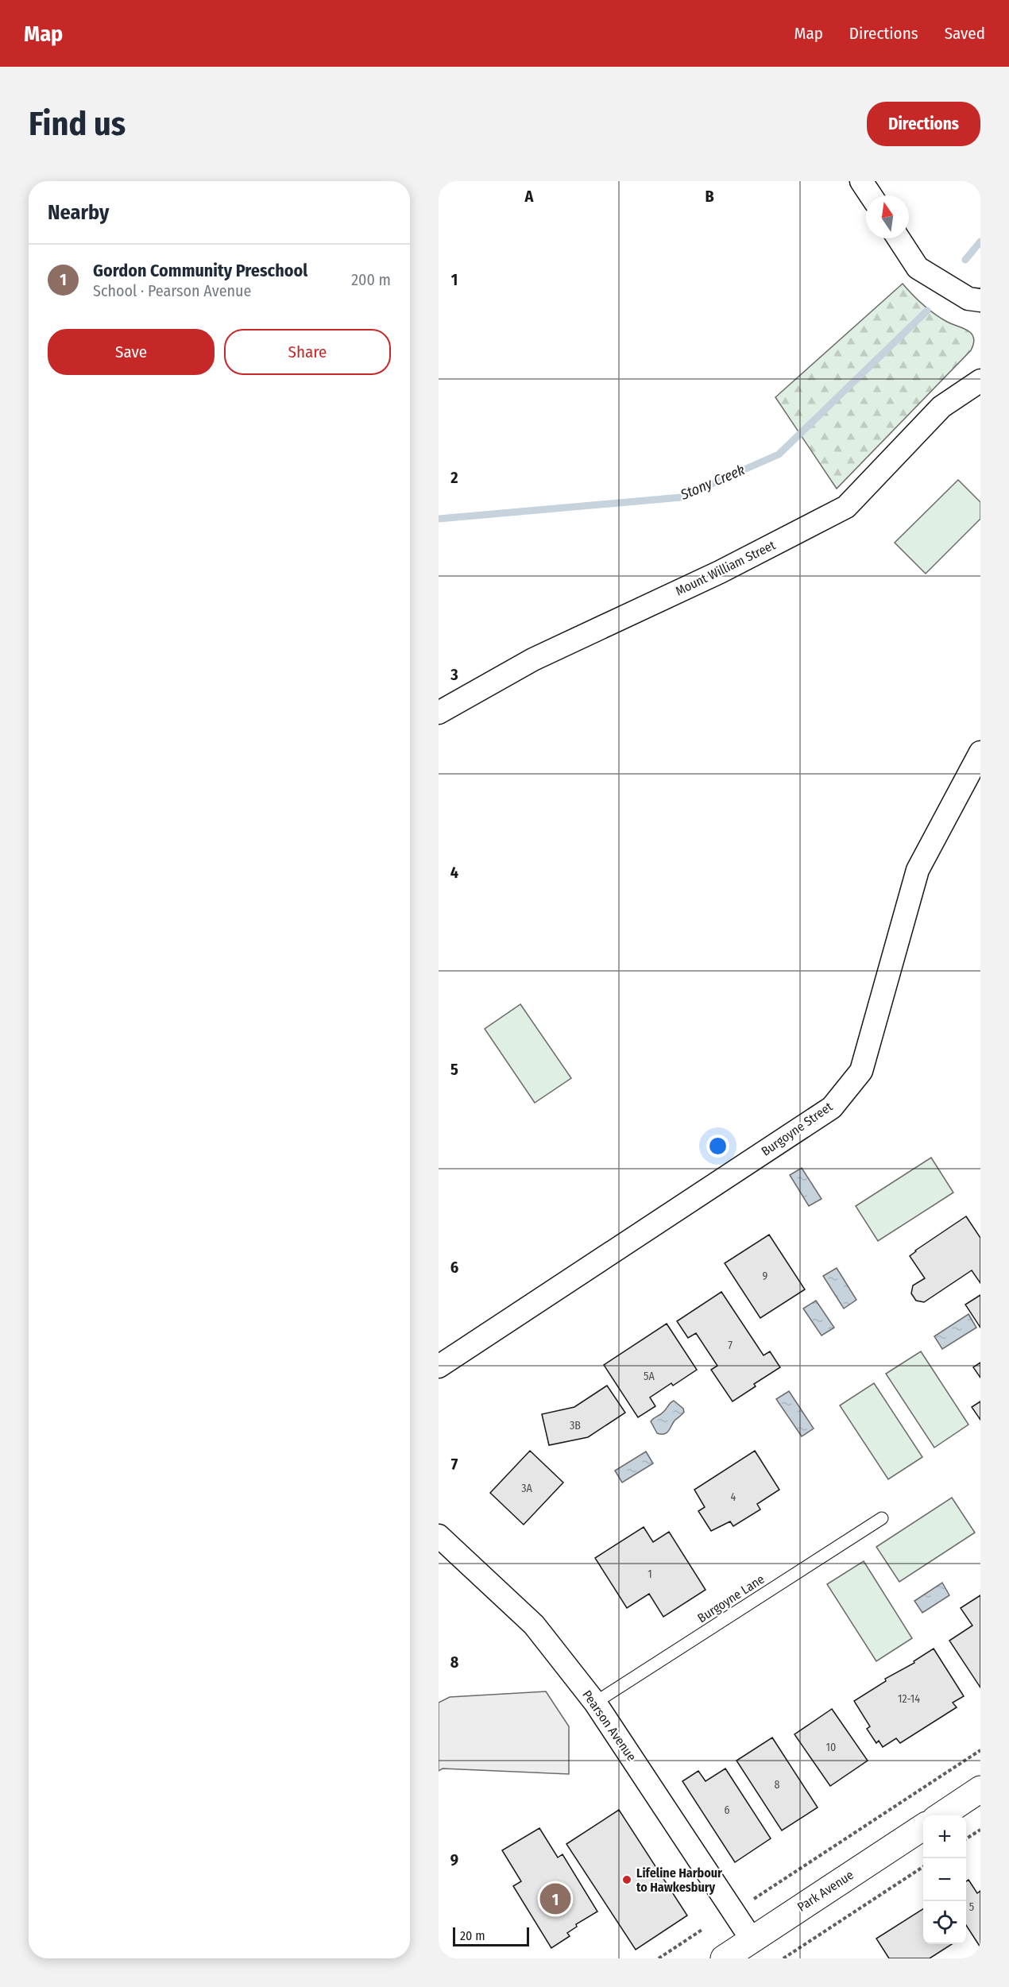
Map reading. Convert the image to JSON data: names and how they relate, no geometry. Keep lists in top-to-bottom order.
{
  "streets": {
    "street": [
      "Mount William Street",
      "Burgoyne Street",
      "Pearson Avenue",
      "Park Avenue"
    ],
    "lane": ["Burgoyne Lane"]
  },
  "crossings": [
    ["Burgoyne Lane", "Pearson Avenue"],
    ["Pearson Avenue", "Park Avenue"]
  ],
  "water": ["Stony Creek"],
  "places": ["Lifeline Harbour to Hawkesbury"],
  "house_numbers": [
    "9",
    "7",
    "5A",
    "3B",
    "3A",
    "4",
    "1",
    "12-14",
    "10",
    "8",
    "6",
    "5"
  ],
  "scale_bar": "20 m",
  "north": "top",
  "page": {
    "header": "Map",
    "nav": ["Map", "Directions", "Saved"],
    "buttons": [
      "Directions",
      ["Save", "Share"]
    ],
    "title": "Find us",
    "heading": "Nearby",
    "list": [
      {
        "mark": "1",
        "name": "Gordon Community Preschool",
        "note": "School · Pearson Avenue",
        "value": "200 m"
      }
    ],
    "map_buttons": ["+", "−"],
    "pins": "1",
    "scale": "20 m"
  },
  "grid": {
    "columns": ["A", "B"],
    "rows": [
      "1",
      "2",
      "3",
      "4",
      "5",
      "6",
      "7",
      "8",
      "9"
    ]
  }
}
